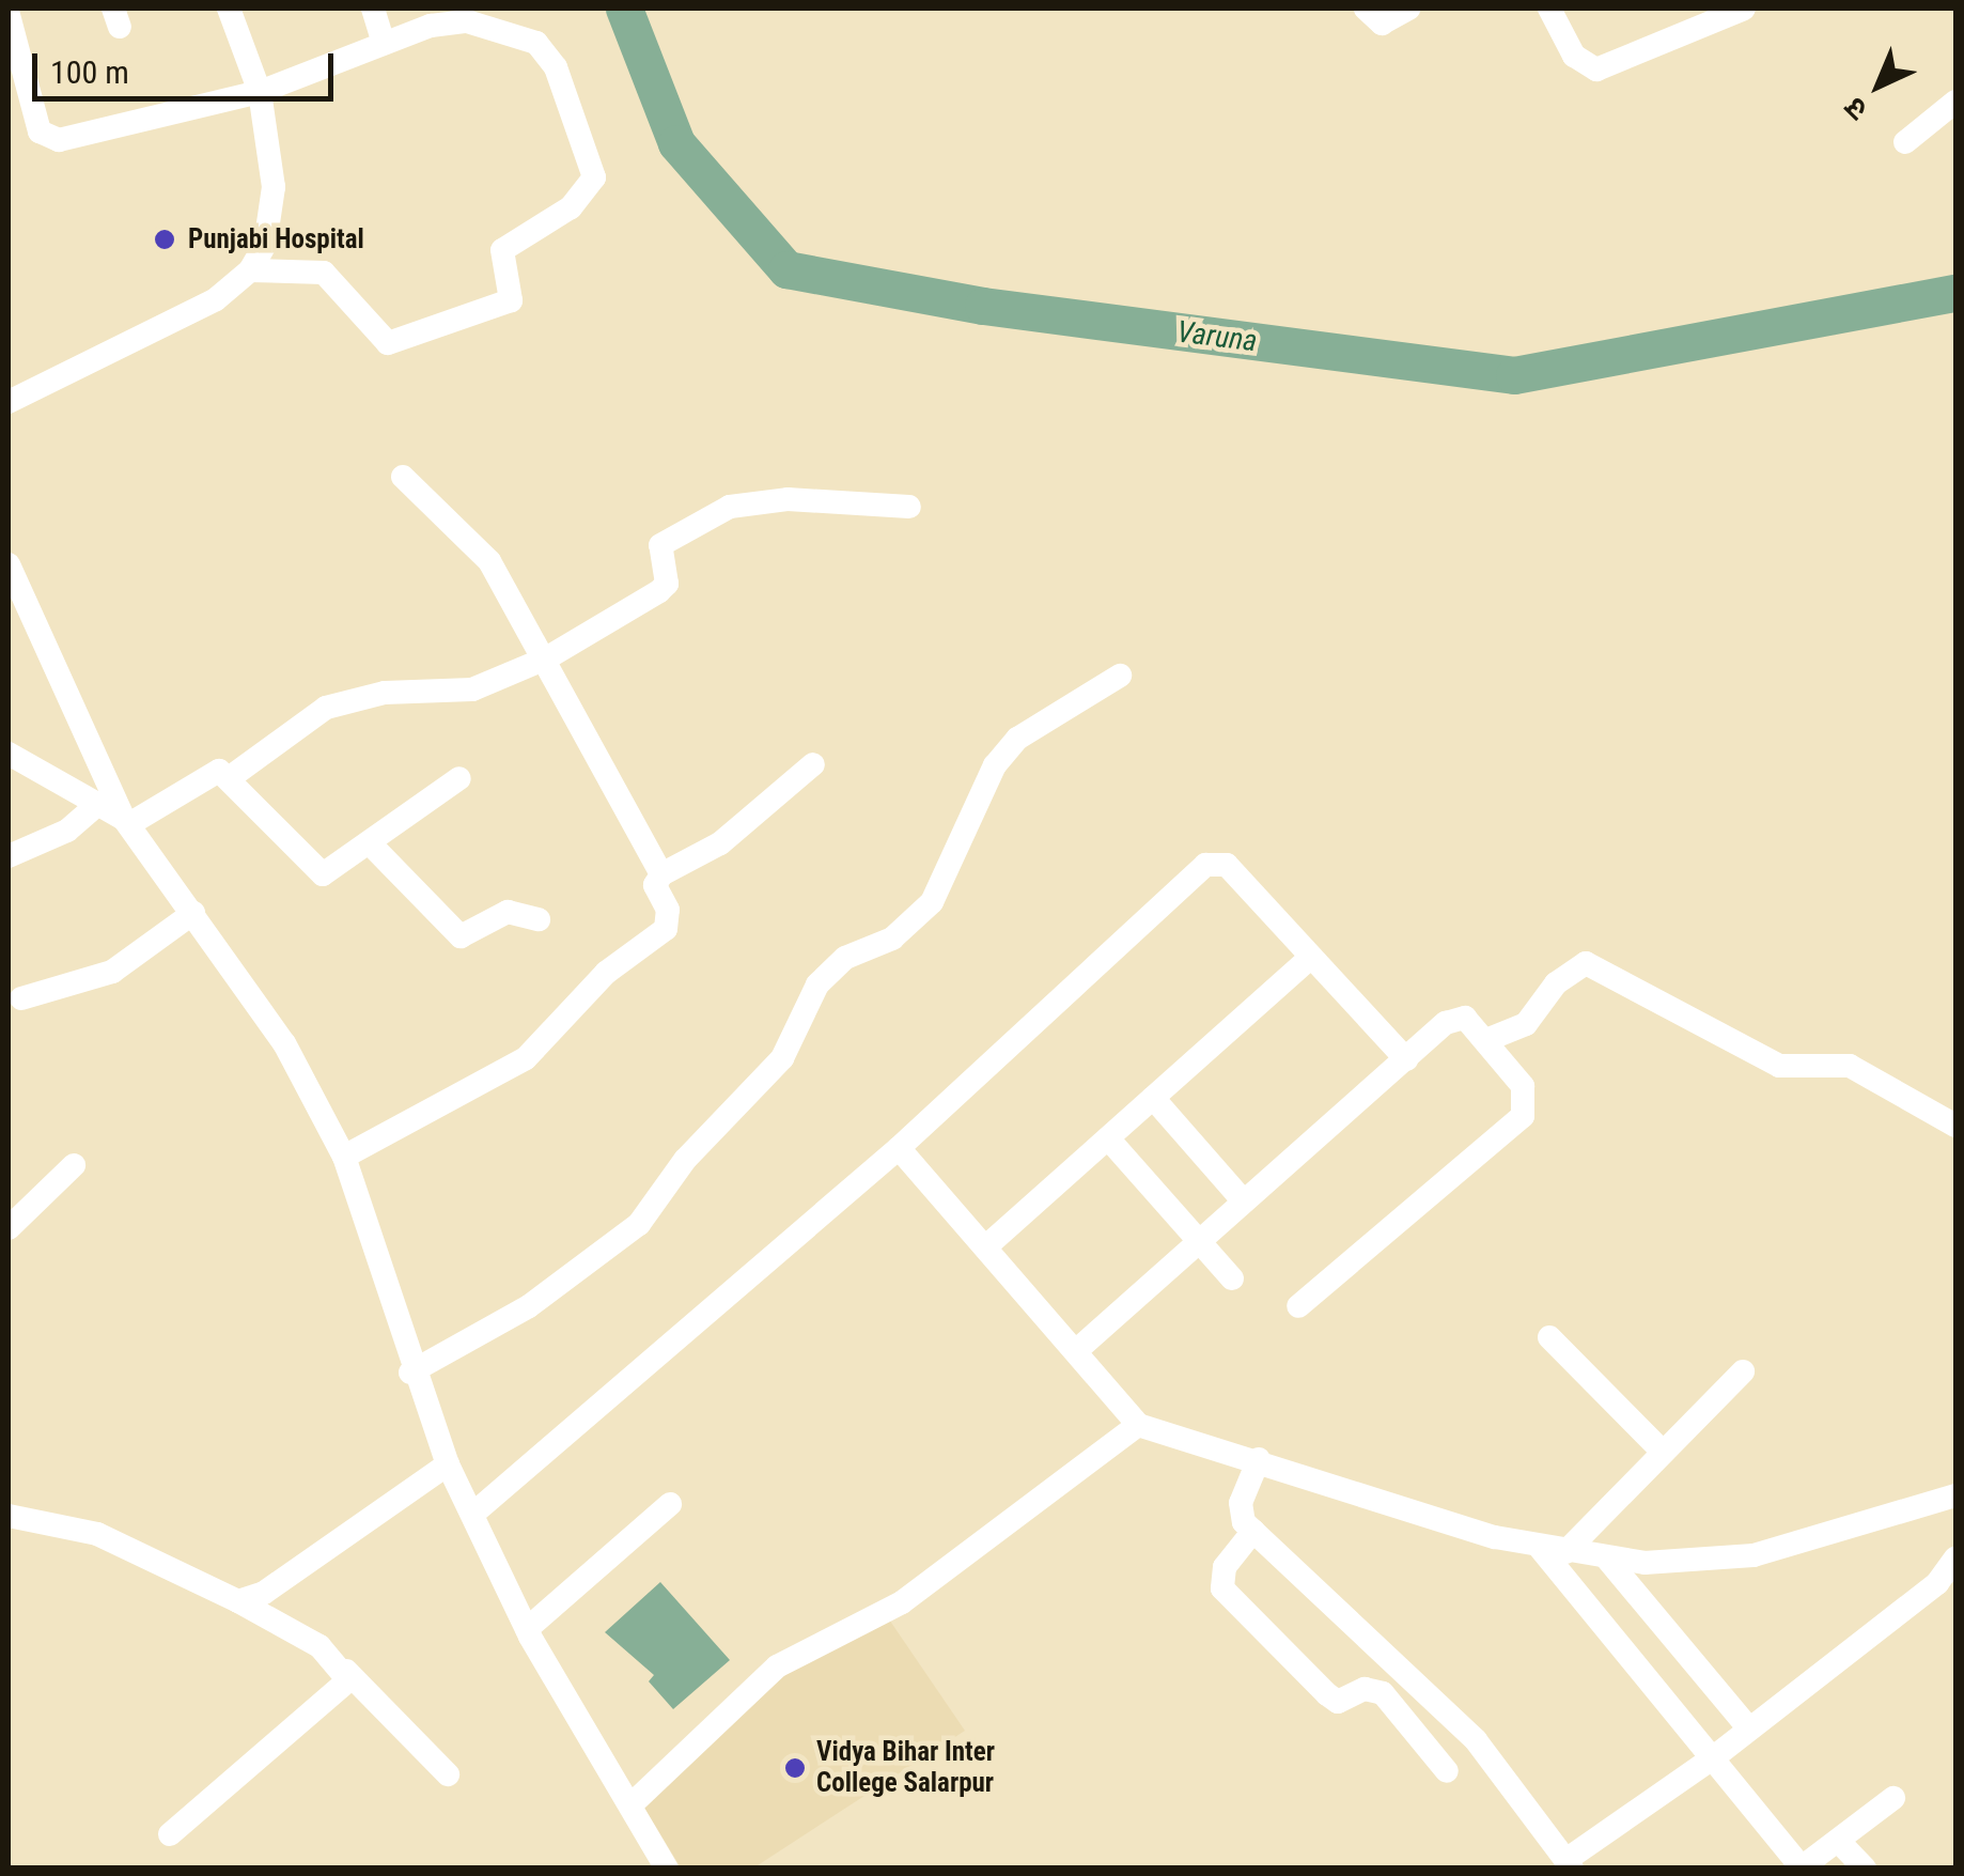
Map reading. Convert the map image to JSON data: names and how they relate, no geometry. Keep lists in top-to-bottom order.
{
  "water": ["Varuna"],
  "places": ["Punjabi Hospital", "Vidya Bihar Inter College Salarpur"],
  "scale_bar": "100 m",
  "north": "bottom left"
}
